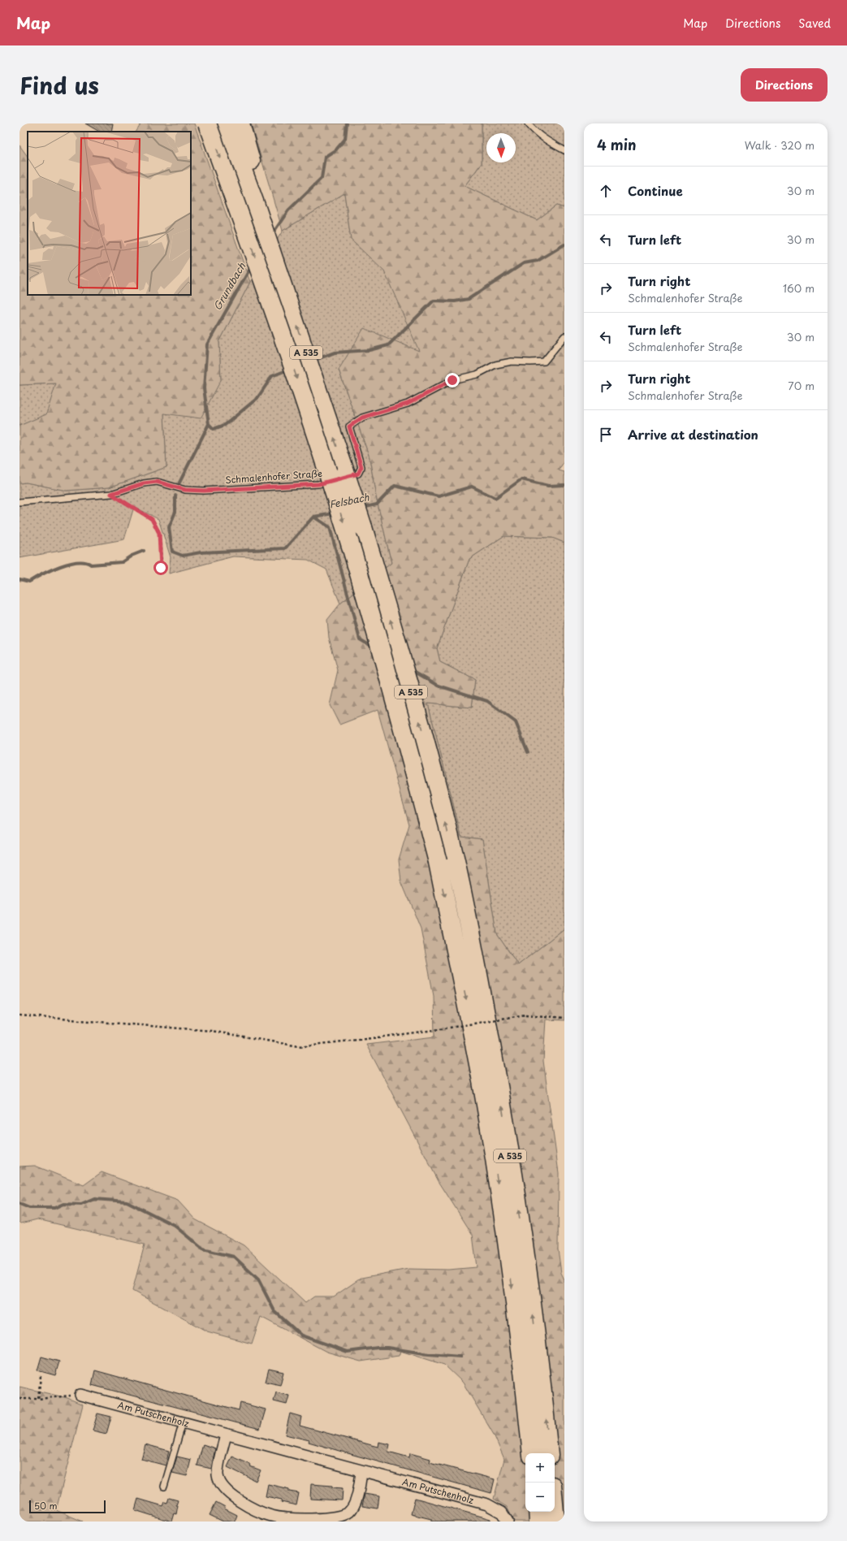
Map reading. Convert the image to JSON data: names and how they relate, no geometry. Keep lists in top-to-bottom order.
{
  "streets": {
    "highway": ["A 535"],
    "street": ["Am Putschenholz"],
    "lane": ["Schmalenhofer Straße"]
  },
  "water": ["Grundbach", "Felsbach"],
  "scale_bar": "50 m",
  "north": "bottom",
  "page": {
    "header": "Map",
    "nav": ["Map", "Directions", "Saved"],
    "title": "Find us",
    "buttons": "Directions",
    "heading": ["4 min", "Walk · 320 m"],
    "list": [
      ["Continue", "30 m"],
      ["Turn left", "30 m"],
      ["Turn right", "Schmalenhofer Straße", "160 m"],
      ["Turn left", "Schmalenhofer Straße", "30 m"],
      ["Turn right", "Schmalenhofer Straße", "70 m"],
      "Arrive at destination"
    ],
    "map_buttons": ["+", "−"],
    "scale": "50 m"
  }
}
